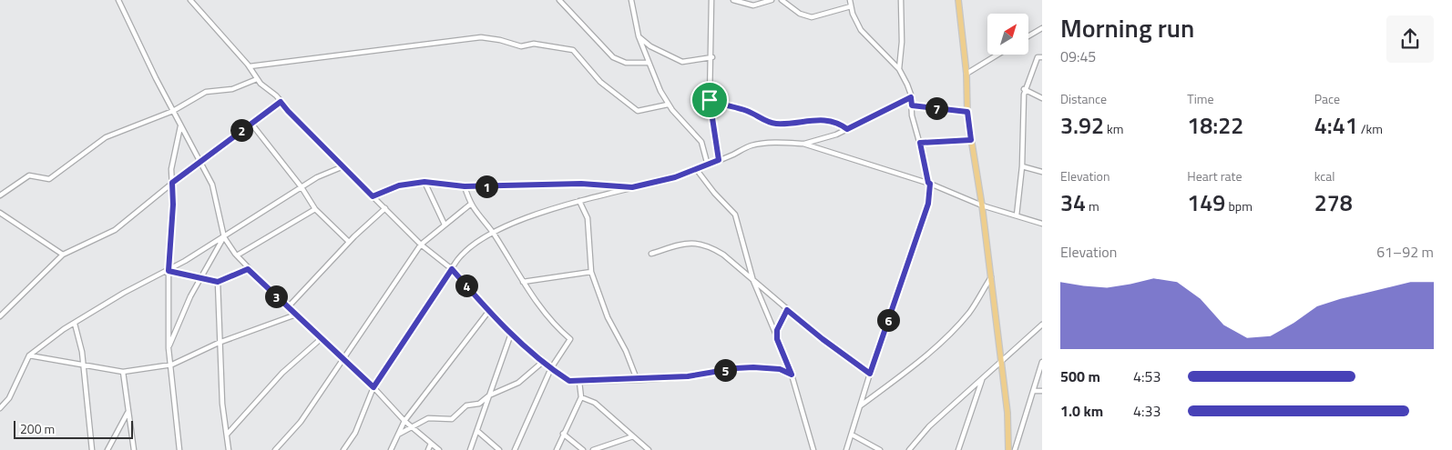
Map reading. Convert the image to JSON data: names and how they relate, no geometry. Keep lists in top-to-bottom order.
{
  "scale_bar": "200 m",
  "north": "top right",
  "page": {
    "heading": ["Morning run", "09:45"],
    "stats": [
      ["Distance", "3.92 km"],
      ["Time", "18:22"],
      ["Pace", "4:41 /km"],
      ["Elevation", "34 m"],
      ["Heart rate", "149 bpm"],
      ["kcal", "278"]
    ],
    "pins": [
      "7",
      "2",
      "1",
      "4",
      "3",
      "6",
      "5"
    ],
    "chart": ["Elevation", "61–92 m"],
    "list": [
      {
        "name": "500 m",
        "note": "4:53"
      },
      {
        "name": "1.0 km",
        "note": "4:33"
      }
    ],
    "scale": "200 m"
  }
}
